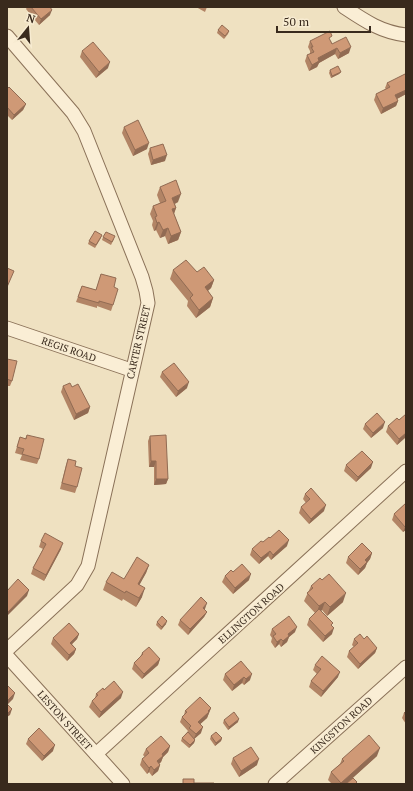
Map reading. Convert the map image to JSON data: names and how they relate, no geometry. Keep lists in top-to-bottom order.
{
  "streets": {
    "street": [
      "CARTER STREET",
      "REGIS ROAD",
      "ELLINGTON ROAD",
      "LESTON STREET",
      "KINGSTON ROAD"
    ]
  },
  "crossings": [
    ["CARTER STREET", "REGIS ROAD"],
    ["ELLINGTON ROAD", "LESTON STREET"]
  ],
  "scale_bar": "50 m",
  "north": "top"
}
